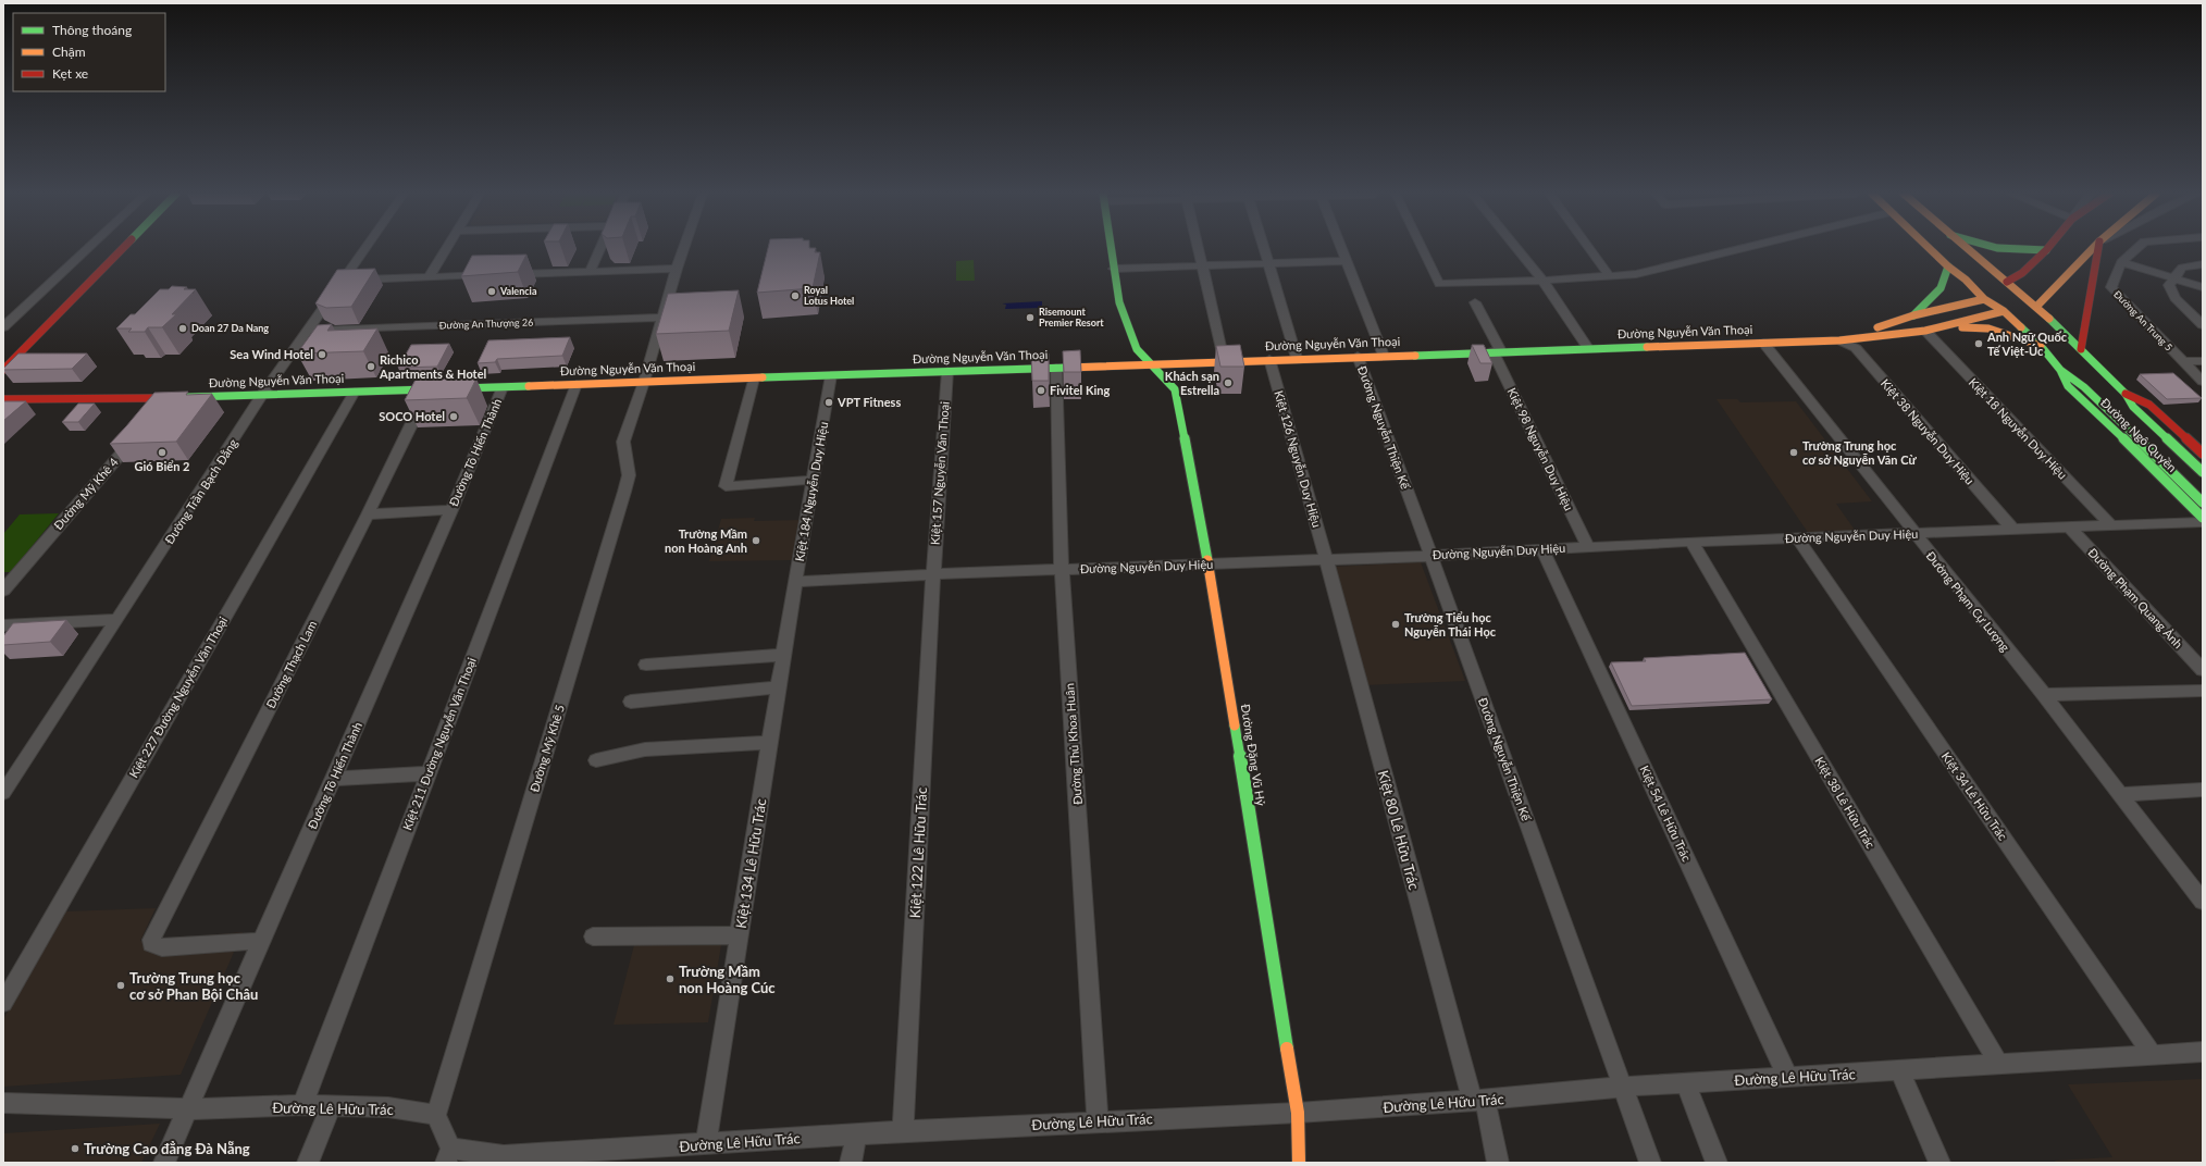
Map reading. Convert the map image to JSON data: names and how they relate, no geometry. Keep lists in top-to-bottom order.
{
  "streets": {
    "main road": ["Đường Nguyễn Văn Thoại", "Đường Ngô Quyền", "Đường Đặng Vũ Hỷ"],
    "street": [
      "Đường An Trung 5",
      "Đường An Thượng 26",
      "Đường Nguyễn Thiện Kế",
      "Kiệt 18 Nguyễn Duy Hiệu",
      "Kiệt 38 Nguyễn Duy Hiệu",
      "Kiệt 98 Nguyễn Duy Hiệu",
      "Đường Tô Hiến Thành",
      "Kiệt 126 Nguyễn Duy Hiệu",
      "Kiệt 157 Nguyễn Văn Thoại",
      "Đường Trần Bạch Đằng",
      "Kiệt 184 Nguyễn Duy Hiệu",
      "Đường Mỹ Khê 4",
      "Đường Nguyễn Duy Hiệu",
      "Đường Phạm Quang Ảnh",
      "Đường Phạm Cự Lượng",
      "Đường Thạch Lam",
      "Kiệt 227 Đường Nguyễn Văn Thoại",
      "Kiệt 211 Đường Nguyễn Văn Thoại",
      "Đường Thủ Khoa Huân",
      "Đường Mỹ Khê 5",
      "Kiệt 34 Lê Hữu Trác",
      "Kiệt 38 Lê Hữu Trác",
      "Kiệt 54 Lê Hữu Trác",
      "Kiệt 80 Lê Hữu Trác",
      "Kiệt 122 Lê Hữu Trác",
      "Kiệt 134 Lê Hữu Trác",
      "Đường Lê Hữu Trác"
    ]
  },
  "crossings": [
    ["Đường An Thượng 26", "Đường Trần Bạch Đằng"],
    ["Đường An Thượng 26", "Đường Mỹ Khê 5"],
    ["Đường Nguyễn Văn Thoại", "Đường Nguyễn Thiện Kế"],
    ["Đường Nguyễn Văn Thoại", "Kiệt 18 Nguyễn Duy Hiệu"],
    ["Đường Nguyễn Văn Thoại", "Kiệt 38 Nguyễn Duy Hiệu"],
    ["Đường Nguyễn Văn Thoại", "Đường Ngô Quyền"],
    ["Đường Nguyễn Văn Thoại", "Kiệt 98 Nguyễn Duy Hiệu"],
    ["Đường Nguyễn Văn Thoại", "Đường Tô Hiến Thành"],
    ["Đường Nguyễn Văn Thoại", "Kiệt 126 Nguyễn Duy Hiệu"],
    ["Đường Nguyễn Văn Thoại", "Kiệt 157 Nguyễn Văn Thoại"],
    ["Đường Nguyễn Văn Thoại", "Đường Trần Bạch Đằng"],
    ["Đường Nguyễn Văn Thoại", "Kiệt 184 Nguyễn Duy Hiệu"],
    ["Đường Nguyễn Văn Thoại", "Đường Phạm Cự Lượng"],
    ["Đường Nguyễn Văn Thoại", "Đường Thạch Lam"],
    ["Đường Nguyễn Văn Thoại", "Kiệt 227 Đường Nguyễn Văn Thoại"],
    ["Đường Nguyễn Văn Thoại", "Kiệt 211 Đường Nguyễn Văn Thoại"],
    ["Đường Nguyễn Văn Thoại", "Đường Thủ Khoa Huân"],
    ["Đường Nguyễn Văn Thoại", "Đường Mỹ Khê 5"],
    ["Đường Nguyễn Thiện Kế", "Đường Nguyễn Duy Hiệu"],
    ["Đường Nguyễn Thiện Kế", "Đường Lê Hữu Trác"],
    ["Kiệt 18 Nguyễn Duy Hiệu", "Đường Nguyễn Duy Hiệu"],
    ["Kiệt 38 Nguyễn Duy Hiệu", "Đường Nguyễn Duy Hiệu"],
    ["Kiệt 98 Nguyễn Duy Hiệu", "Đường Nguyễn Duy Hiệu"],
    ["Đường Tô Hiến Thành", "Đường Thạch Lam"],
    ["Đường Tô Hiến Thành", "Đường Lê Hữu Trác"],
    ["Kiệt 126 Nguyễn Duy Hiệu", "Đường Nguyễn Duy Hiệu"],
    ["Kiệt 126 Nguyễn Duy Hiệu", "Kiệt 80 Lê Hữu Trác"],
    ["Kiệt 157 Nguyễn Văn Thoại", "Đường Nguyễn Duy Hiệu"],
    ["Kiệt 157 Nguyễn Văn Thoại", "Kiệt 122 Lê Hữu Trác"],
    ["Kiệt 184 Nguyễn Duy Hiệu", "Đường Nguyễn Duy Hiệu"],
    ["Kiệt 184 Nguyễn Duy Hiệu", "Kiệt 134 Lê Hữu Trác"],
    ["Đường Nguyễn Duy Hiệu", "Đường Phạm Quang Ảnh"],
    ["Đường Nguyễn Duy Hiệu", "Đường Phạm Cự Lượng"],
    ["Đường Nguyễn Duy Hiệu", "Đường Thủ Khoa Huân"],
    ["Đường Nguyễn Duy Hiệu", "Đường Đặng Vũ Hỷ"],
    ["Đường Nguyễn Duy Hiệu", "Kiệt 34 Lê Hữu Trác"],
    ["Đường Nguyễn Duy Hiệu", "Kiệt 38 Lê Hữu Trác"],
    ["Đường Nguyễn Duy Hiệu", "Kiệt 54 Lê Hữu Trác"],
    ["Đường Nguyễn Duy Hiệu", "Kiệt 80 Lê Hữu Trác"],
    ["Đường Nguyễn Duy Hiệu", "Kiệt 122 Lê Hữu Trác"],
    ["Đường Nguyễn Duy Hiệu", "Kiệt 134 Lê Hữu Trác"],
    ["Kiệt 211 Đường Nguyễn Văn Thoại", "Đường Lê Hữu Trác"],
    ["Đường Thủ Khoa Huân", "Đường Lê Hữu Trác"],
    ["Đường Mỹ Khê 5", "Đường Lê Hữu Trác"],
    ["Đường Đặng Vũ Hỷ", "Đường Lê Hữu Trác"],
    ["Kiệt 34 Lê Hữu Trác", "Đường Lê Hữu Trác"],
    ["Kiệt 38 Lê Hữu Trác", "Đường Lê Hữu Trác"],
    ["Kiệt 54 Lê Hữu Trác", "Đường Lê Hữu Trác"],
    ["Kiệt 80 Lê Hữu Trác", "Đường Lê Hữu Trác"],
    ["Kiệt 122 Lê Hữu Trác", "Đường Lê Hữu Trác"],
    ["Kiệt 134 Lê Hữu Trác", "Đường Lê Hữu Trác"]
  ],
  "places": [
    "Valencia",
    "Royal Lotus Hotel",
    "Risemount Premier Resort",
    "Doan 27 Da Nang",
    "Anh Ngữ Quốc Tế Việt-Úc",
    "Sea Wind Hotel",
    "Richico Apartments & Hotel",
    "Khách sạn Estrella",
    "Fivitel King",
    "VPT Fitness",
    "SOCO Hotel",
    "Gió Biển 2",
    "Trường Trung học cơ sở Nguyễn Văn Cừ",
    "Trường Mầm non Hoàng Anh",
    "Trường Tiểu học Nguyễn Thái Học",
    "Trường Mầm non Hoàng Cúc",
    "Trường Trung học cơ sở Phan Bội Châu",
    "Trường Cao đẳng Đà Nẵng"
  ],
  "legend": ["Thông thoáng", "Chậm", "Kẹt xe"]
}
